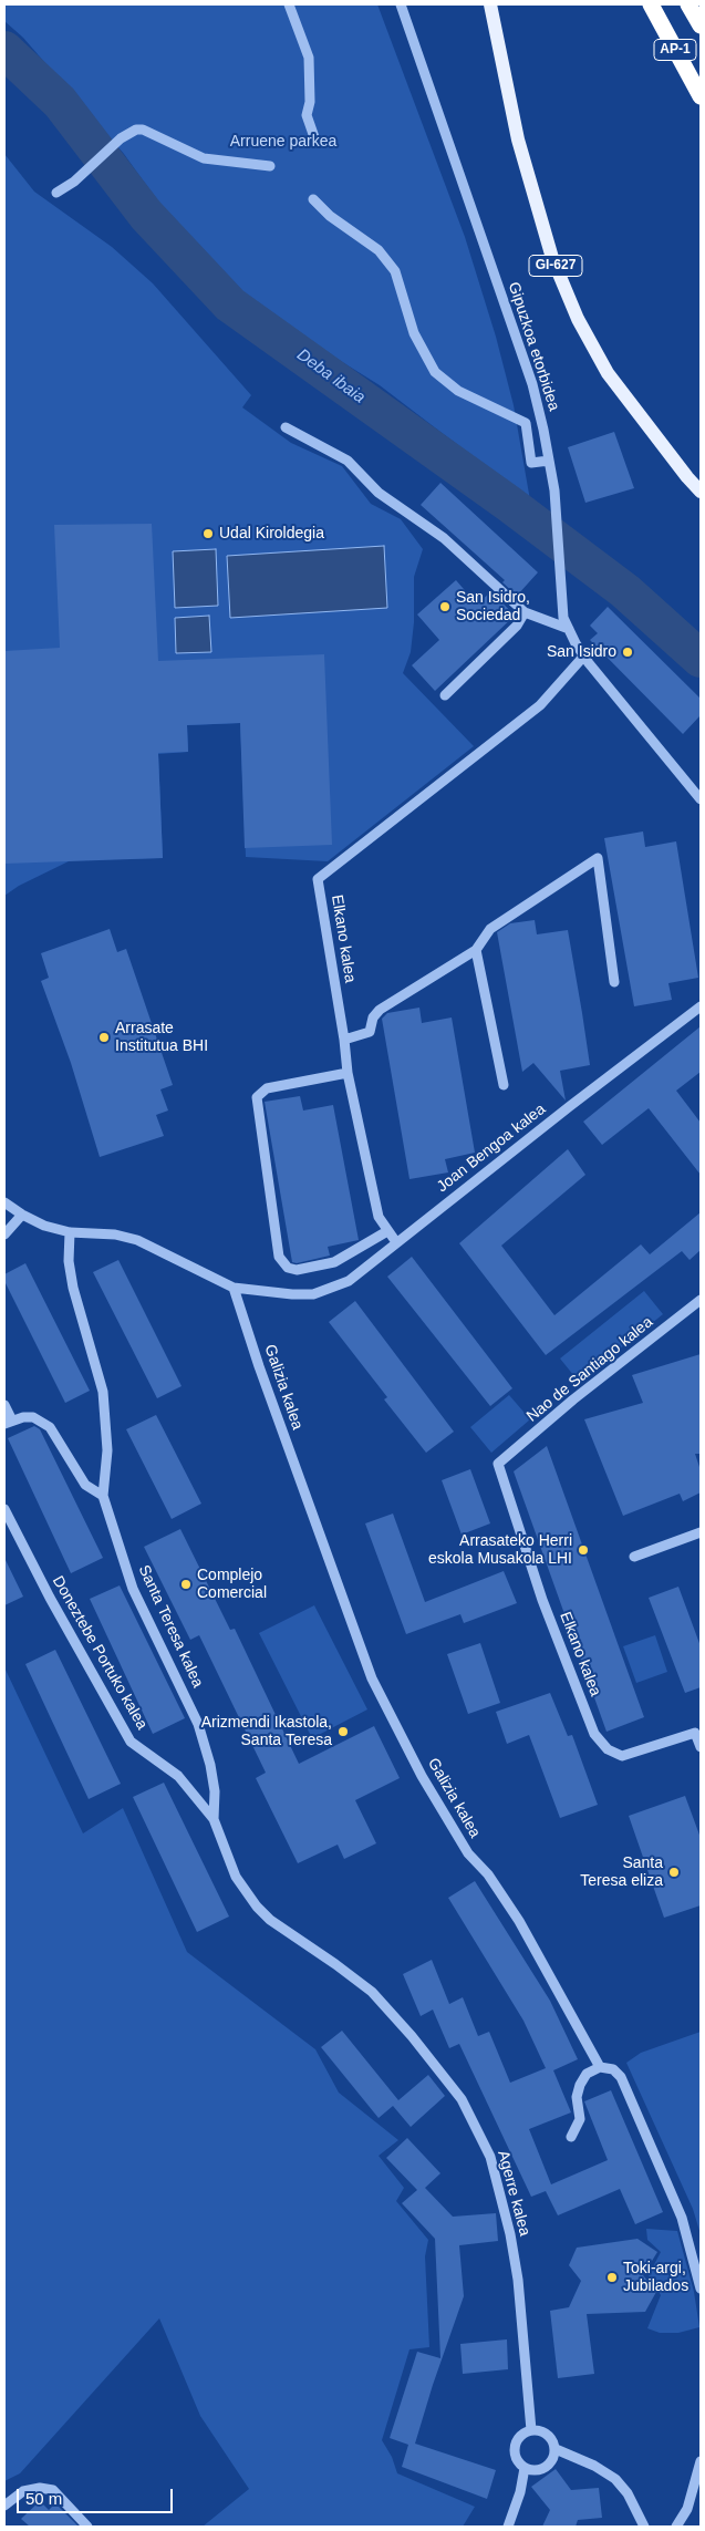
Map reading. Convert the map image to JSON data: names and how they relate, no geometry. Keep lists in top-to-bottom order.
{
  "streets": {
    "highway": ["AP-1"],
    "main road": ["GI-627"],
    "street": [
      "Gipuzkoa etorbidea",
      "Elkano kalea",
      "Joan Bengoa kalea",
      "Nao de Santiago kalea",
      "Galizia kalea",
      "Santa Teresa kalea",
      "Doneztebe Portuko kalea",
      "Agerre kalea"
    ]
  },
  "crossings": [
    ["Gipuzkoa etorbidea", "Elkano kalea"],
    ["Elkano kalea", "Joan Bengoa kalea"],
    ["Elkano kalea", "Nao de Santiago kalea"],
    ["Joan Bengoa kalea", "Galizia kalea"],
    ["Joan Bengoa kalea", "Santa Teresa kalea"],
    ["Santa Teresa kalea", "Doneztebe Portuko kalea"],
    ["Santa Teresa kalea", "Agerre kalea"]
  ],
  "water": ["Deba ibaia"],
  "parks": ["Arruene parkea"],
  "places": [
    "Udal Kiroldegia",
    "San Isidro, Sociedad",
    "San Isidro",
    "Arrasate Institutua BHI",
    "Arrasateko Herri eskola Musakola LHI",
    "Complejo Comercial",
    "Arizmendi Ikastola, Santa Teresa",
    "Santa Teresa eliza",
    "Toki-argi, Jubilados"
  ],
  "scale_bar": "50 m"
}
